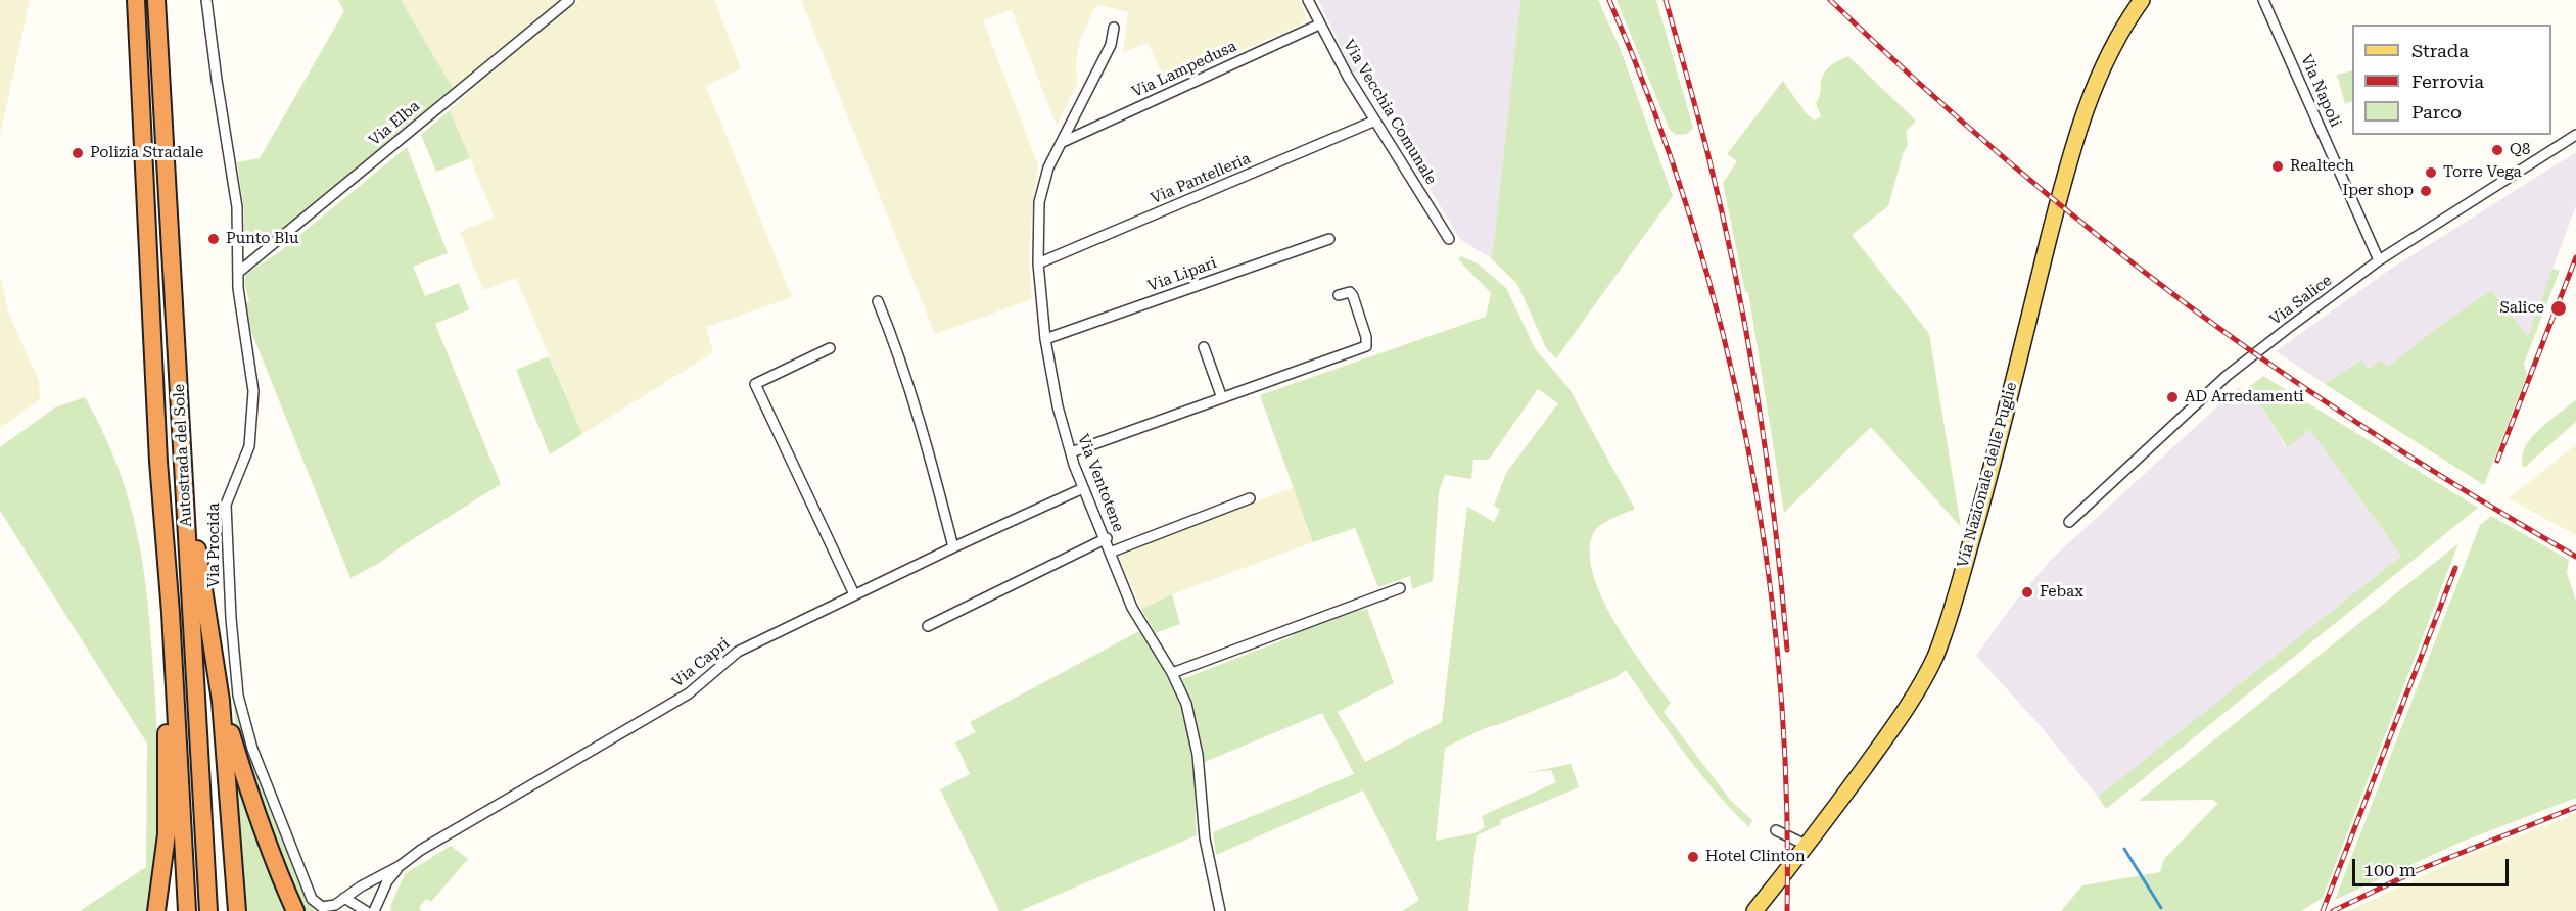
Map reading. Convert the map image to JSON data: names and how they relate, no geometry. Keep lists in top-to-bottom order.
{
  "streets": {
    "highway": ["Autostrada del Sole"],
    "main road": ["Via Nazionale delle Puglie"],
    "street": [
      "Via Lampedusa",
      "Via Napoli",
      "Via Vecchia Comunale",
      "Via Elba",
      "Via Pantelleria",
      "Via Lipari",
      "Via Salice",
      "Via Ventotene",
      "Via Procida",
      "Via Capri"
    ]
  },
  "crossings": [
    ["Via Lampedusa", "Via Vecchia Comunale"],
    ["Via Lampedusa", "Via Ventotene"],
    ["Via Napoli", "Via Salice"],
    ["Via Vecchia Comunale", "Via Pantelleria"],
    ["Via Elba", "Via Procida"],
    ["Via Pantelleria", "Via Ventotene"],
    ["Via Lipari", "Via Ventotene"],
    ["Via Ventotene", "Via Capri"],
    ["Via Procida", "Via Capri"]
  ],
  "places": [
    "Q8",
    "Polizia Stradale",
    "Realtech",
    "Torre Vega",
    "Iper shop",
    "Punto Blu",
    "Salice",
    "AD Arredamenti",
    "Febax",
    "Hotel Clinton"
  ],
  "legend": ["Strada", "Ferrovia", "Parco"],
  "scale_bar": "100 m"
}
